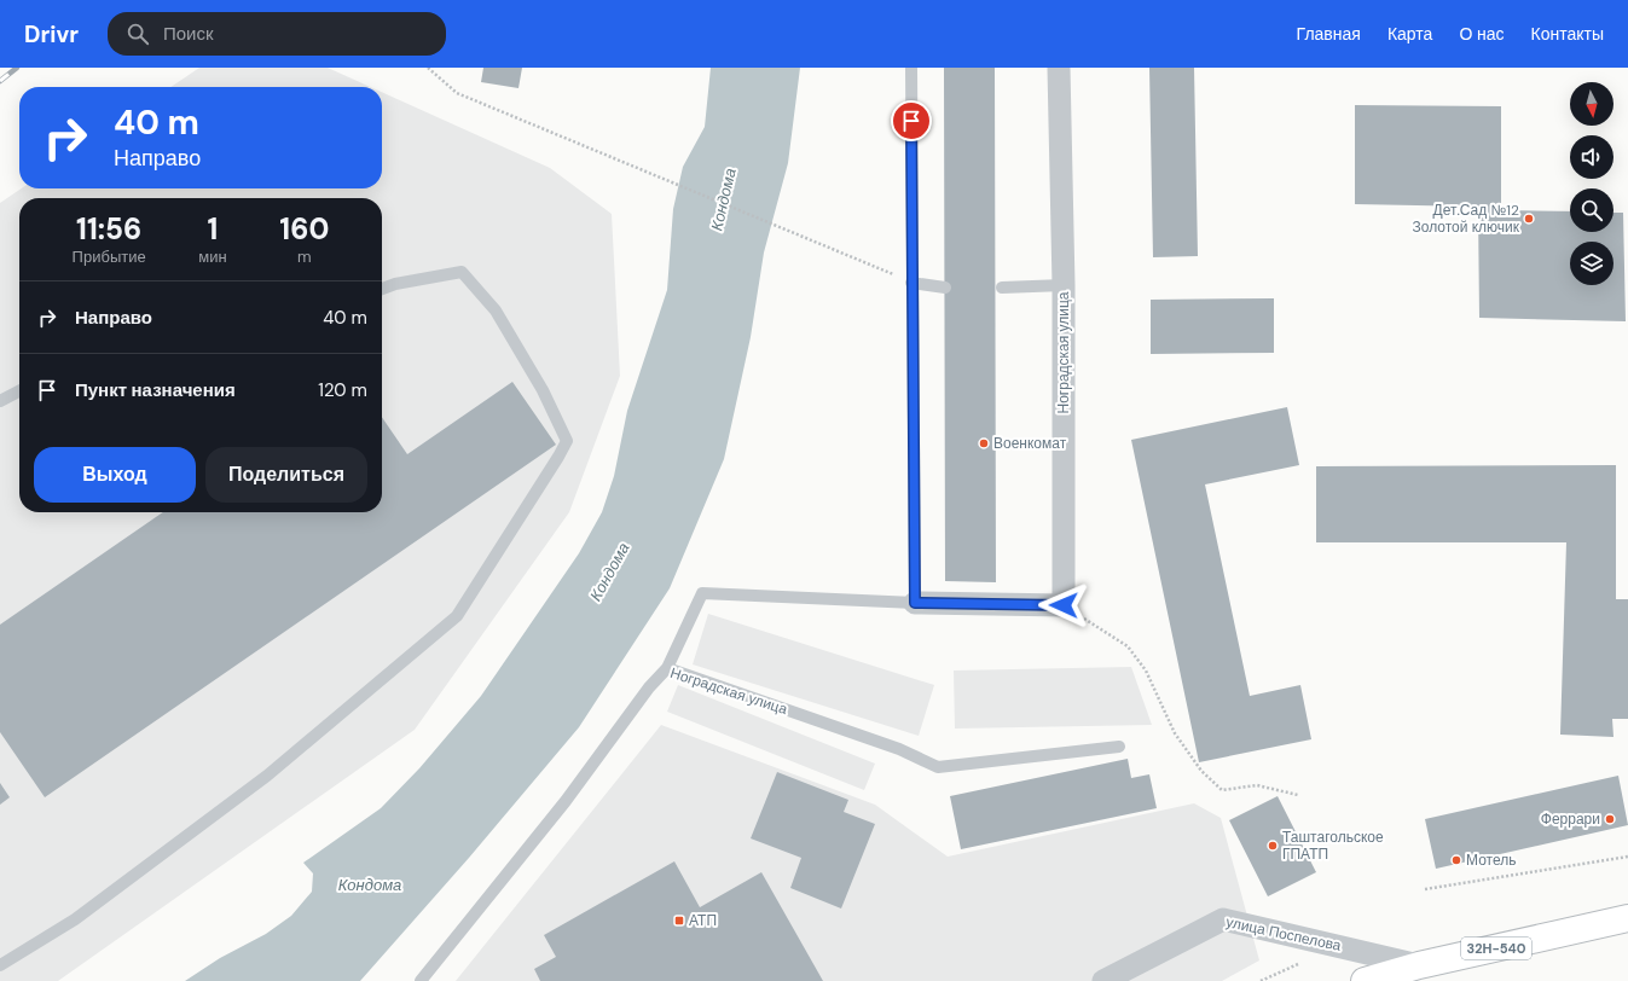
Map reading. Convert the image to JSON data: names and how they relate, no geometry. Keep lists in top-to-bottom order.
{
  "streets": {
    "main road": ["32Н-540"],
    "street": ["Ноградская улица", "улица Поспелова"]
  },
  "crossings": [
    ["улица Поспелова", "32Н-540"]
  ],
  "water": ["Кондома"],
  "places": {
    "other": [
      "Дет.Сад №12 Золотой ключик",
      "Военкомат",
      "Феррари",
      "Таштагольское ГПАТП",
      "Мотель"
    ],
    "transit": ["АТП"]
  },
  "north": "bottom",
  "page": {
    "header": "Drivr",
    "search": "Поиск",
    "nav": [
      "Главная",
      "Карта",
      "О нас",
      "Контакты"
    ],
    "turn": ["40 m", "Направо"],
    "eta": [
      "11:56",
      "Прибытие",
      "1",
      "мин",
      "160",
      "m"
    ],
    "list": [
      {
        "name": "Направо",
        "value": "40 m"
      },
      {
        "name": "Пункт назначения",
        "value": "120 m"
      }
    ],
    "buttons": ["Выход", "Поделиться"]
  }
}
